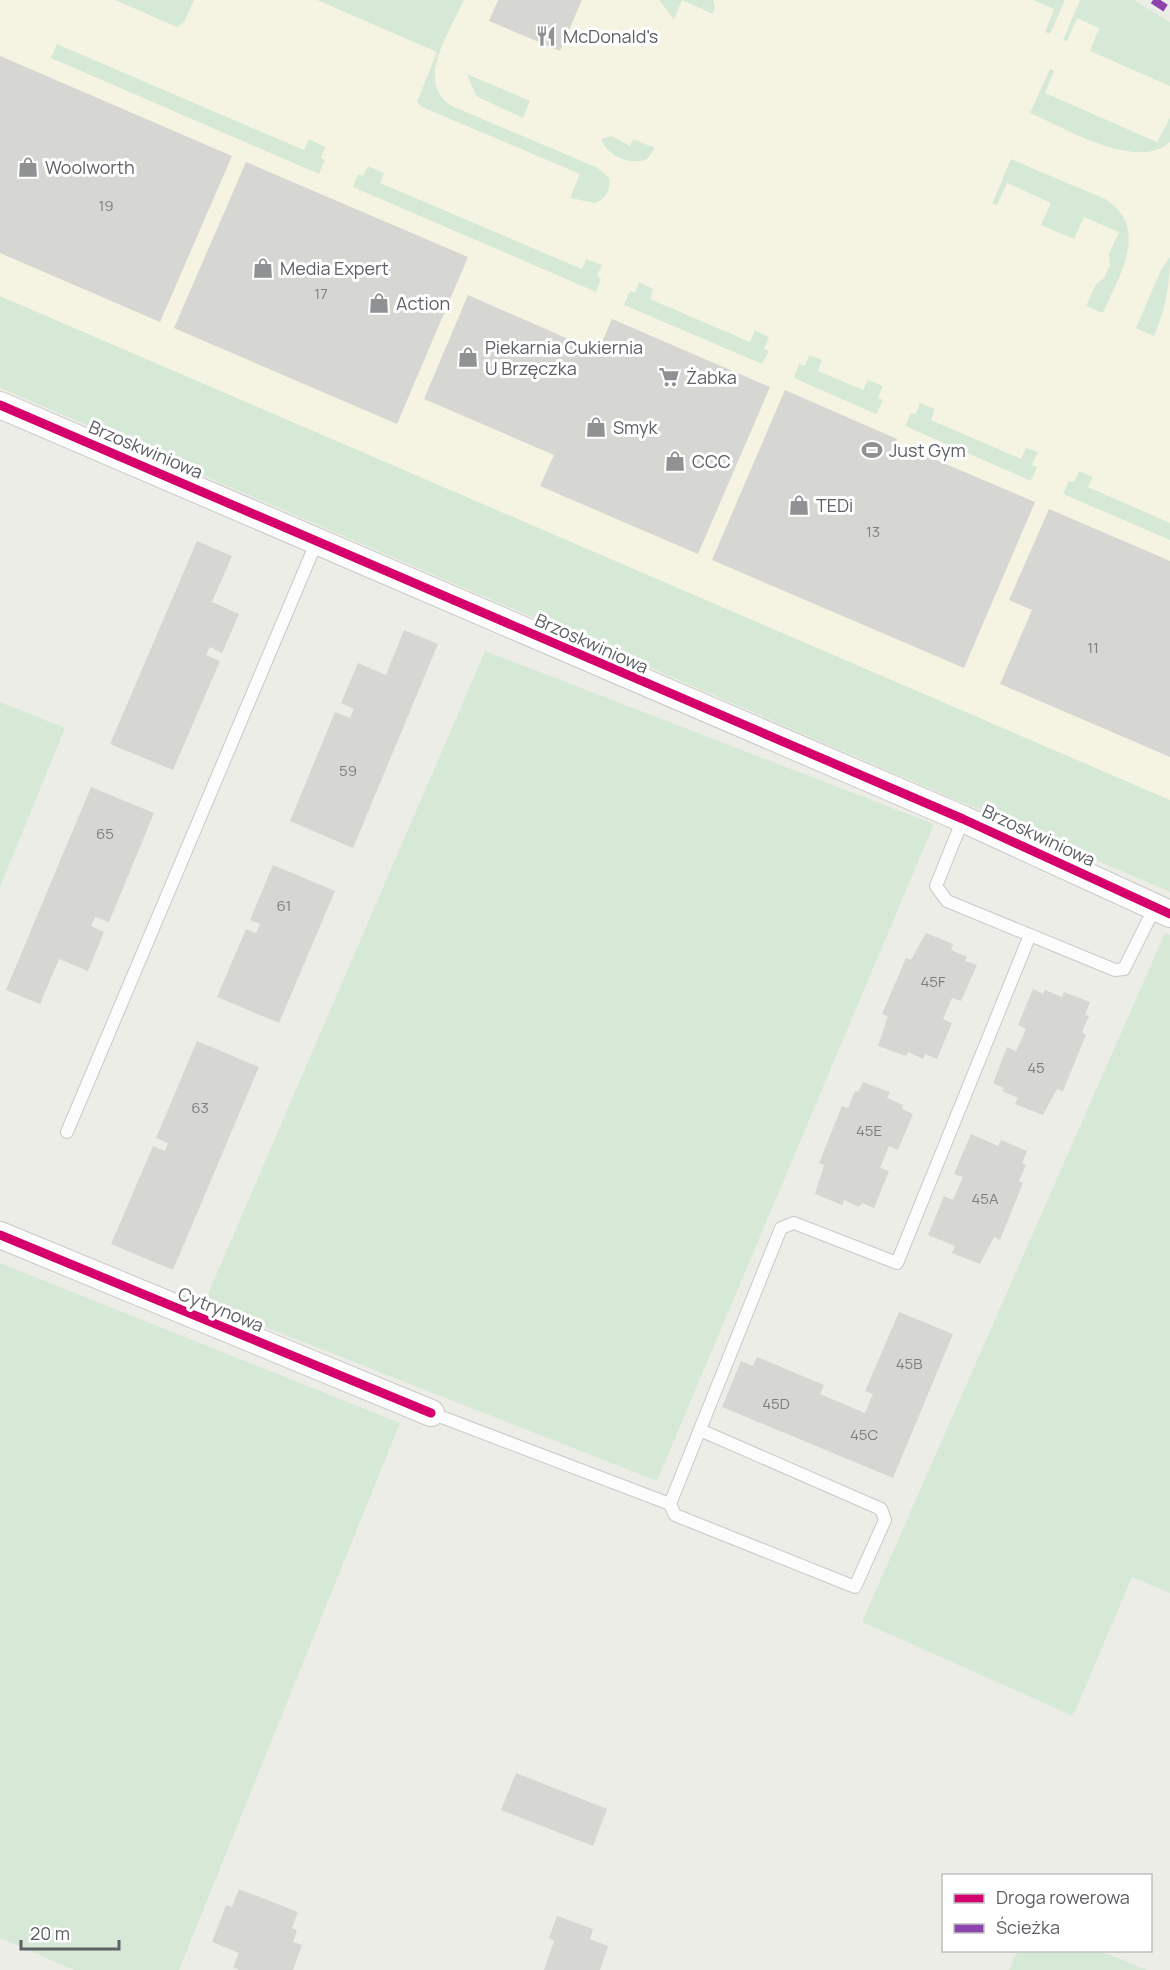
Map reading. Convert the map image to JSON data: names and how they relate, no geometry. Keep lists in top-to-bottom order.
{
  "streets": {
    "street": ["Brzoskwiniowa", "Cytrynowa"]
  },
  "places": {
    "restaurant": ["McDonald's"],
    "shop": [
      "Woolworth",
      "Media Expert",
      "Action",
      "Piekarnia Cukiernia U Brzęczka",
      "Smyk",
      "CCC",
      "TEDi"
    ],
    "supermarket": ["Żabka"],
    "sports": ["Just Gym"]
  },
  "house_numbers": [
    "19",
    "17",
    "13",
    "11",
    "59",
    "65",
    "61",
    "45F",
    "45",
    "63",
    "45E",
    "45A",
    "45B",
    "45D",
    "45C"
  ],
  "legend": ["Droga rowerowa", "Ścieżka"],
  "scale_bar": "20 m"
}
